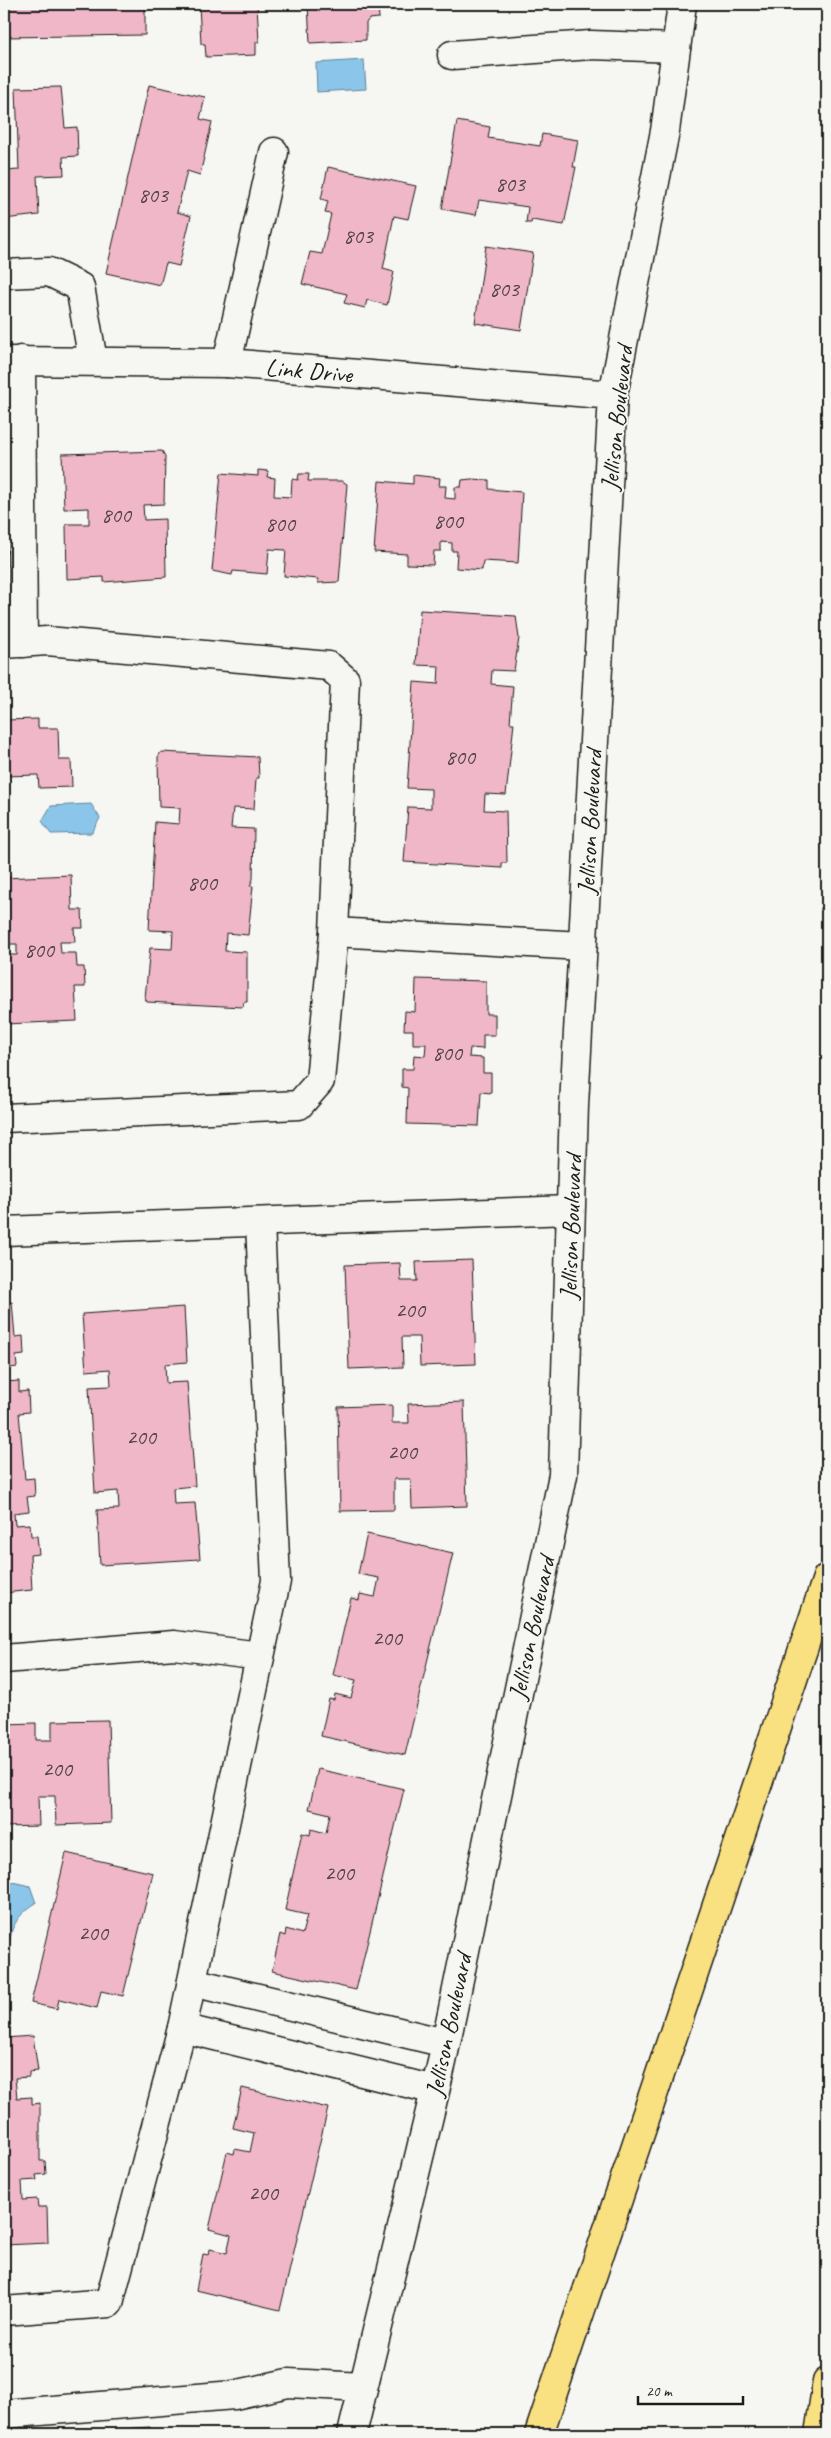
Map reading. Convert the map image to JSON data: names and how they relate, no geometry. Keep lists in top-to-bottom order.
{
  "streets": {
    "street": ["Link Drive", "Jellison Boulevard"]
  },
  "crossings": [
    ["Link Drive", "Jellison Boulevard"]
  ],
  "house_numbers": [
    "803",
    "803",
    "803",
    "803",
    "800",
    "800",
    "800",
    "800",
    "800",
    "800",
    "800",
    "200",
    "200",
    "200",
    "200",
    "200",
    "200",
    "200",
    "200"
  ],
  "scale_bar": "20 m"
}
